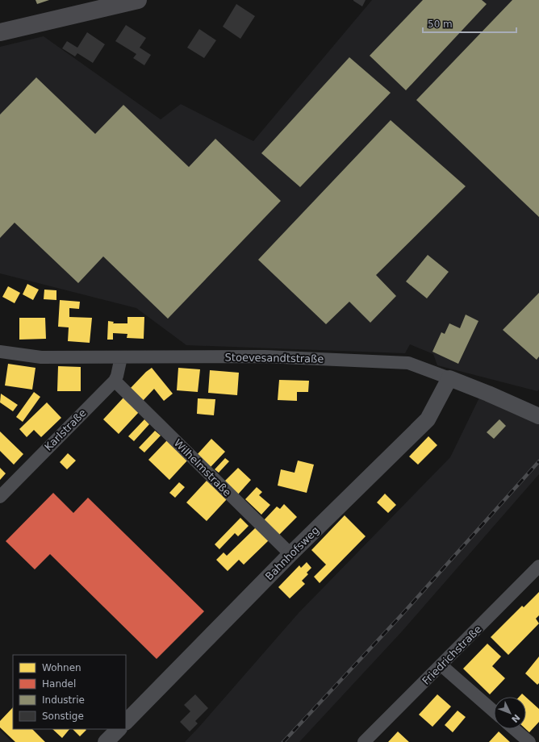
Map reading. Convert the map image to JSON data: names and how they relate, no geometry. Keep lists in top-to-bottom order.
{
  "streets": {
    "street": [
      "Stoevesandtstraße",
      "Karlstraße",
      "Wilhelmstraße",
      "Bahnhofsweg",
      "Friedrichstraße"
    ]
  },
  "crossings": [
    ["Stoevesandtstraße", "Karlstraße"],
    ["Stoevesandtstraße", "Bahnhofsweg"],
    ["Karlstraße", "Wilhelmstraße"],
    ["Wilhelmstraße", "Bahnhofsweg"]
  ],
  "legend": [
    "Wohnen",
    "Handel",
    "Industrie",
    "Sonstige"
  ],
  "scale_bar": "50 m",
  "north": "bottom right"
}
